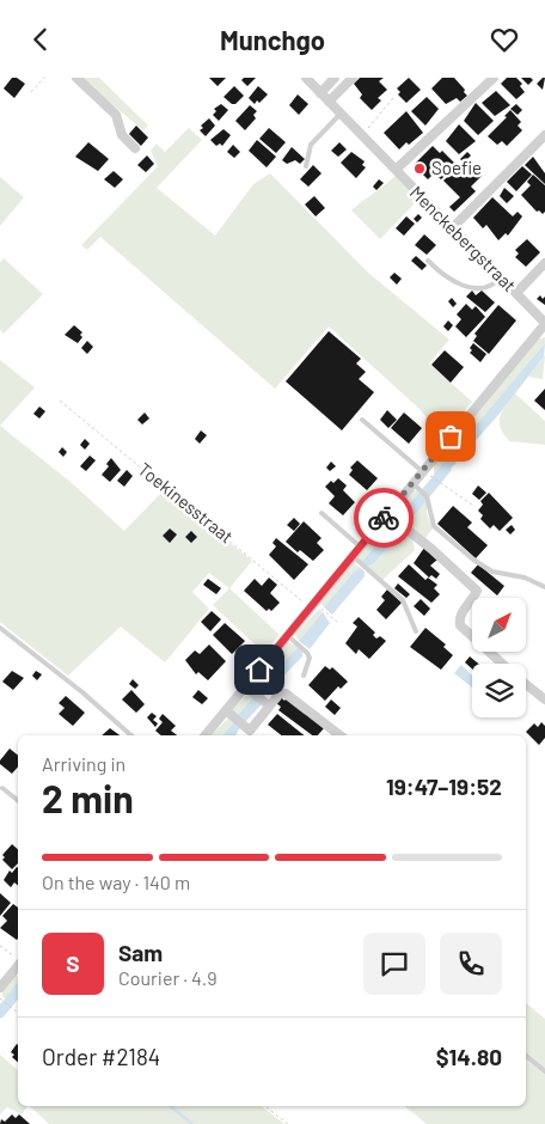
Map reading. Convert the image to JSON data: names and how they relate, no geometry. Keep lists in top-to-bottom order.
{
  "streets": {
    "street": ["Menckebergstraat"],
    "path": ["Toekinesstraat"]
  },
  "places": ["Soefie"],
  "north": "top right",
  "page": {
    "header": "Munchgo",
    "heading": ["2 min", "Arriving in", "19:47–19:52"],
    "panel": [
      "Sam",
      "Courier · 4.9",
      "Order #2184",
      "$14.80"
    ],
    "bar": "On the way · 140 m",
    "round": "S"
  }
}
